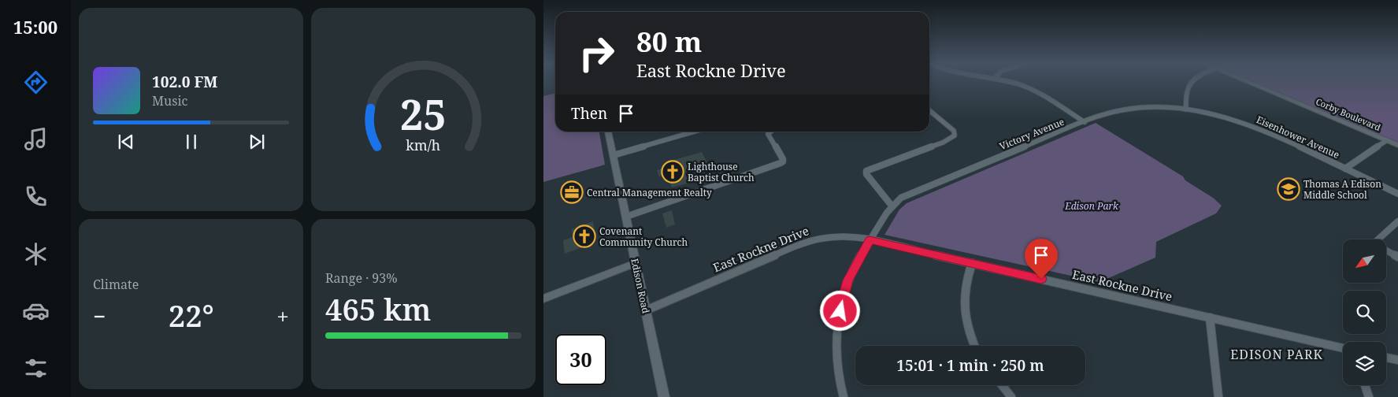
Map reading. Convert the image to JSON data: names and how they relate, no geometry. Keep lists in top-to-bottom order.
{
  "streets": {
    "main road": ["Corby Boulevard", "Edison Road"],
    "street": ["Victory Avenue", "Eisenhower Avenue", "East Rockne Drive"]
  },
  "crossings": [
    ["Victory Avenue", "Eisenhower Avenue"],
    ["East Rockne Drive", "Edison Road"]
  ],
  "districts": ["EDISON PARK"],
  "parks": ["Edison Park"],
  "places": {
    "church": ["Lighthouse Baptist Church", "Covenant Community Church"],
    "school or university": ["Thomas A Edison Middle School"],
    "office": ["Central Management Realty"]
  },
  "north": "bottom left",
  "page": {
    "tabs": "15:00",
    "turn": ["80 m", "East Rockne Drive"],
    "song": ["102.0 FM", "Music"],
    "then": "Then",
    "tile": [
      "Climate",
      ["Range · 93%", "465 km"]
    ],
    "heat": ["−", "22°", "+"],
    "limit": "30",
    "trip": "15:01 · 1 min · 250 m",
    "gauge": ["25", "km/h"]
  }
}
